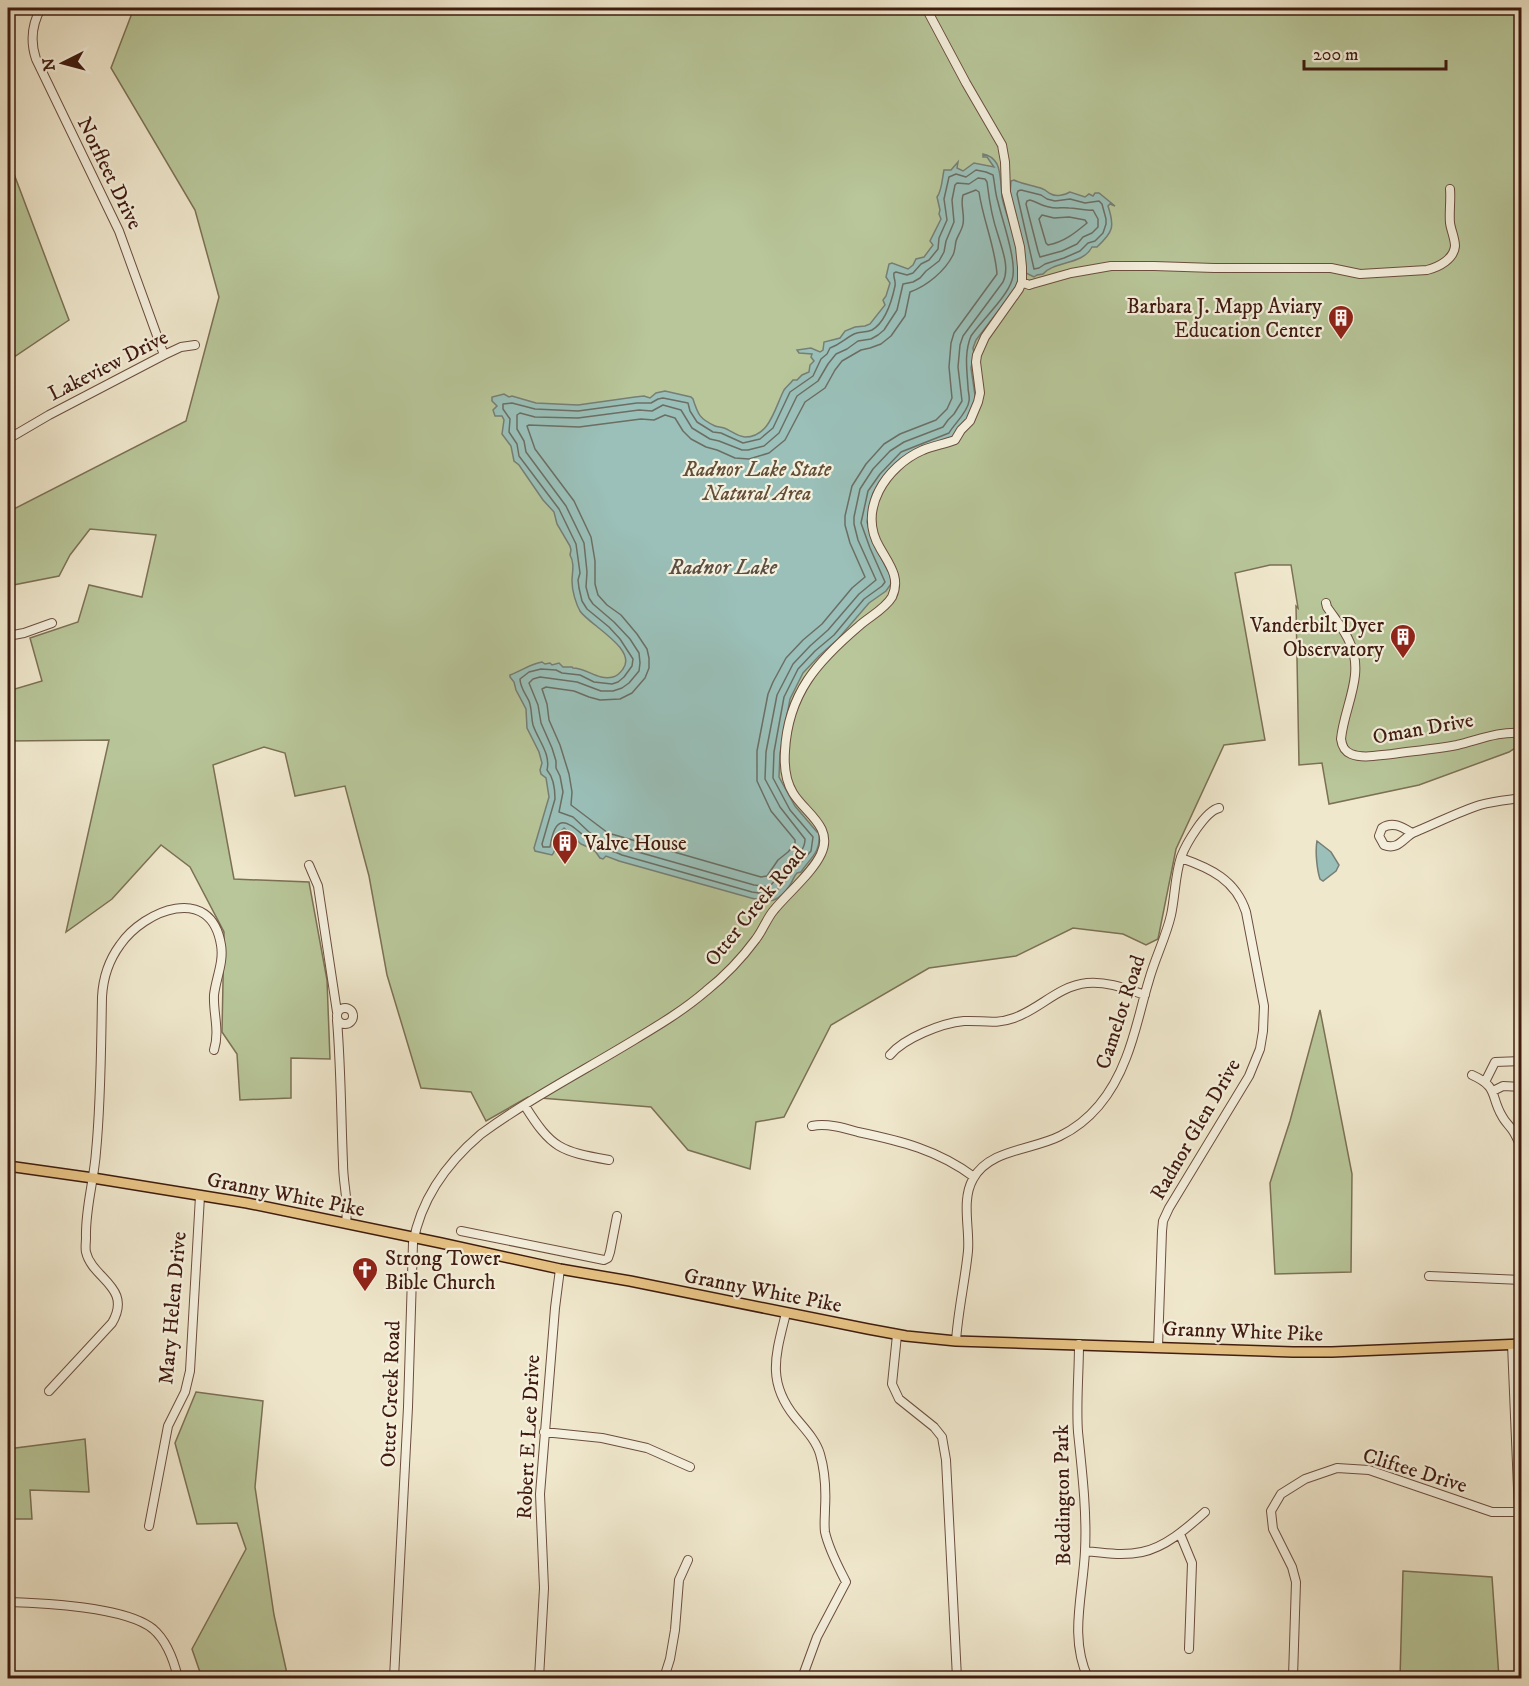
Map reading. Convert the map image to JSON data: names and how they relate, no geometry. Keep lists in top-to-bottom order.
{
  "streets": {
    "main road": ["Granny White Pike"],
    "street": [
      "Norfleet Drive",
      "Lakeview Drive",
      "Oman Drive",
      "Otter Creek Road",
      "Camelot Road",
      "Radnor Glen Drive",
      "Mary Helen Drive",
      "Robert E Lee Drive",
      "Cliftee Drive",
      "Beddington Park"
    ]
  },
  "crossings": [
    ["Norfleet Drive", "Lakeview Drive"],
    ["Otter Creek Road", "Granny White Pike"],
    ["Camelot Road", "Radnor Glen Drive"],
    ["Radnor Glen Drive", "Granny White Pike"],
    ["Granny White Pike", "Mary Helen Drive"],
    ["Granny White Pike", "Robert E Lee Drive"],
    ["Granny White Pike", "Beddington Park"]
  ],
  "water": ["Radnor Lake"],
  "parks": ["Radnor Lake State Natural Area"],
  "places": {
    "building": ["Barbara J. Mapp Aviary Education Center", "Vanderbilt Dyer Observatory", "Valve House"],
    "church": ["Strong Tower Bible Church"]
  },
  "scale_bar": "200 m",
  "north": "left"
}
